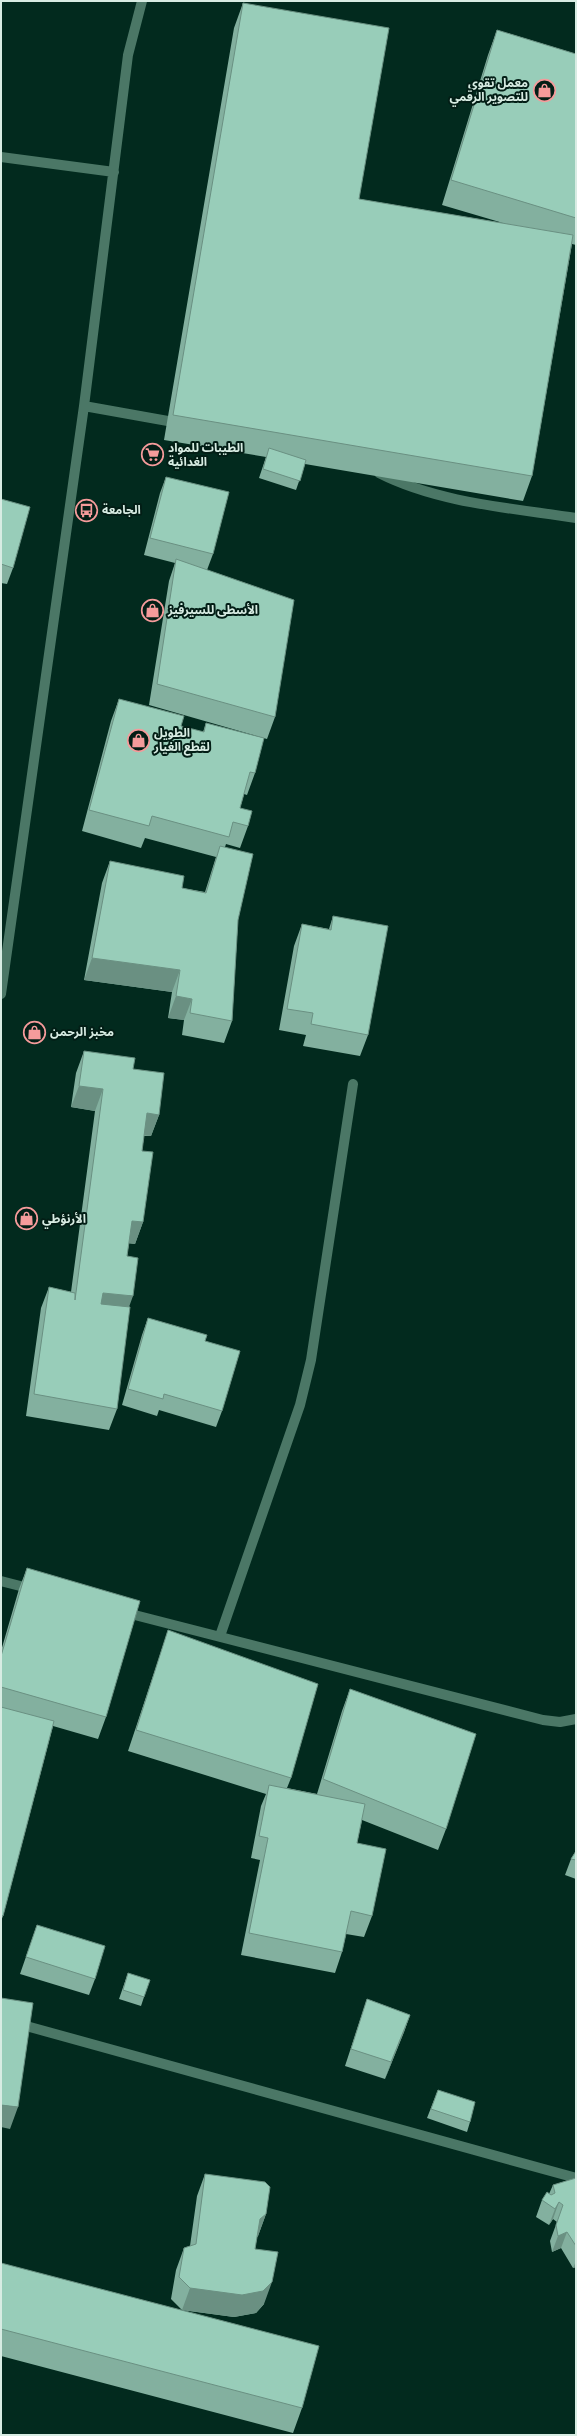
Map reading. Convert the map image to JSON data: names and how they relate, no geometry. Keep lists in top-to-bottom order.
{
  "places": {
    "shop": [
      "معمل تقوى للتصوير الرقمي",
      "الأسطى للسيرفيز",
      "الطويل لقطع الغيار",
      "مخبز الرحمن",
      "الأرنؤطي"
    ],
    "supermarket": ["الطيبات للمواد الغدائية"],
    "bus stop": ["الجامعة"]
  }
}
